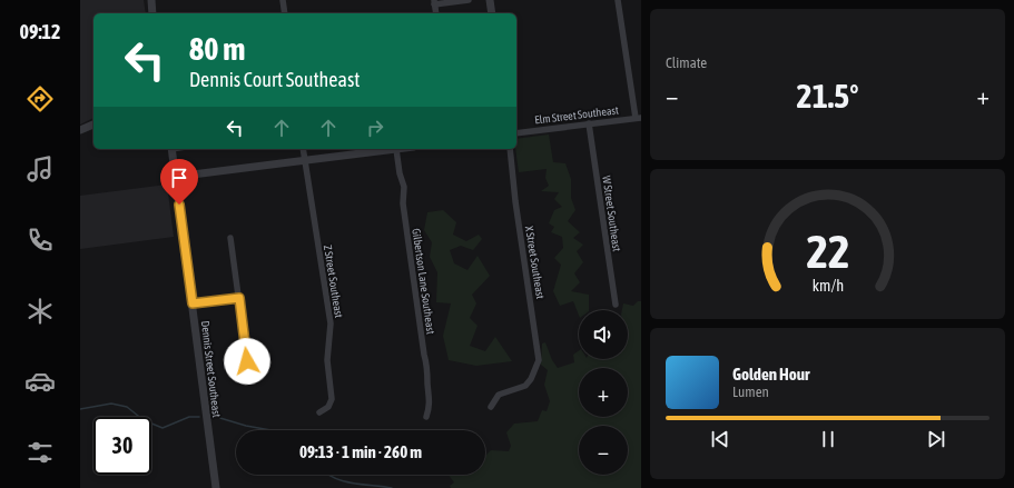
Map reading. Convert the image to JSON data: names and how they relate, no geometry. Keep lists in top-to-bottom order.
{
  "streets": {
    "street": [
      "Elm Street Southeast",
      "W Street Southeast",
      "X Street Southeast",
      "Z Street Southeast",
      "Gilbertson Lane Southeast",
      "Dennis Street Southeast"
    ]
  },
  "crossings": [
    ["Elm Street Southeast", "W Street Southeast"]
  ],
  "page": {
    "tabs": "09:12",
    "tile": "Climate",
    "turn": ["80 m", "Dennis Court Southeast"],
    "heat": ["−", "21.5°", "+"],
    "map_buttons": ["+", "−"],
    "song": ["Golden Hour", "Lumen"],
    "limit": "30",
    "trip": "09:13 · 1 min · 260 m",
    "gauge": ["22", "km/h"]
  }
}
